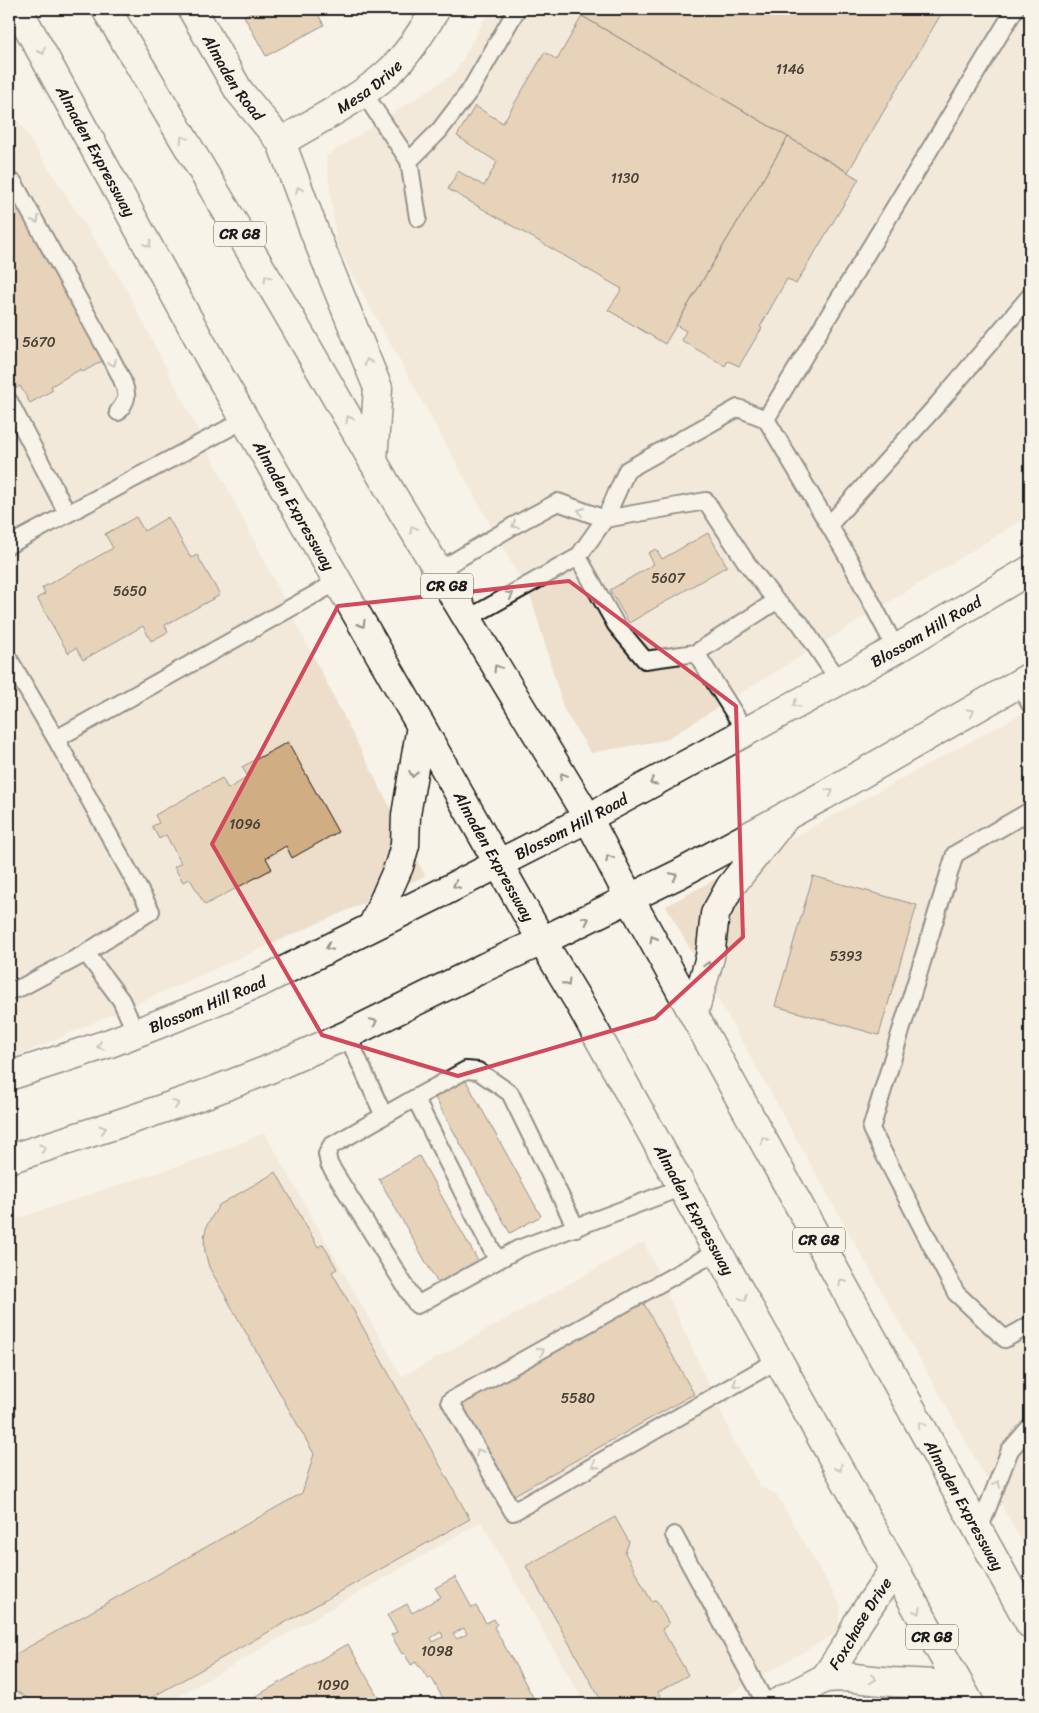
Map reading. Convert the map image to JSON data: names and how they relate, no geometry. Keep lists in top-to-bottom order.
{
  "streets": {
    "main road": [
      "Almaden Road",
      "Mesa Drive",
      "Almaden Expressway",
      "CR G8",
      "Blossom Hill Road",
      "Foxchase Drive"
    ]
  },
  "crossings": [
    ["Almaden Road", "Mesa Drive"],
    ["Almaden Road", "Almaden Expressway"],
    ["Almaden Expressway", "Blossom Hill Road"],
    ["Almaden Expressway", "Foxchase Drive"]
  ],
  "one_way": ["Almaden Road", "Foxchase Drive"],
  "house_numbers": [
    "1146",
    "1130",
    "5670",
    "5607",
    "5650",
    "1096",
    "5393",
    "5580",
    "1098",
    "1090"
  ]
}
